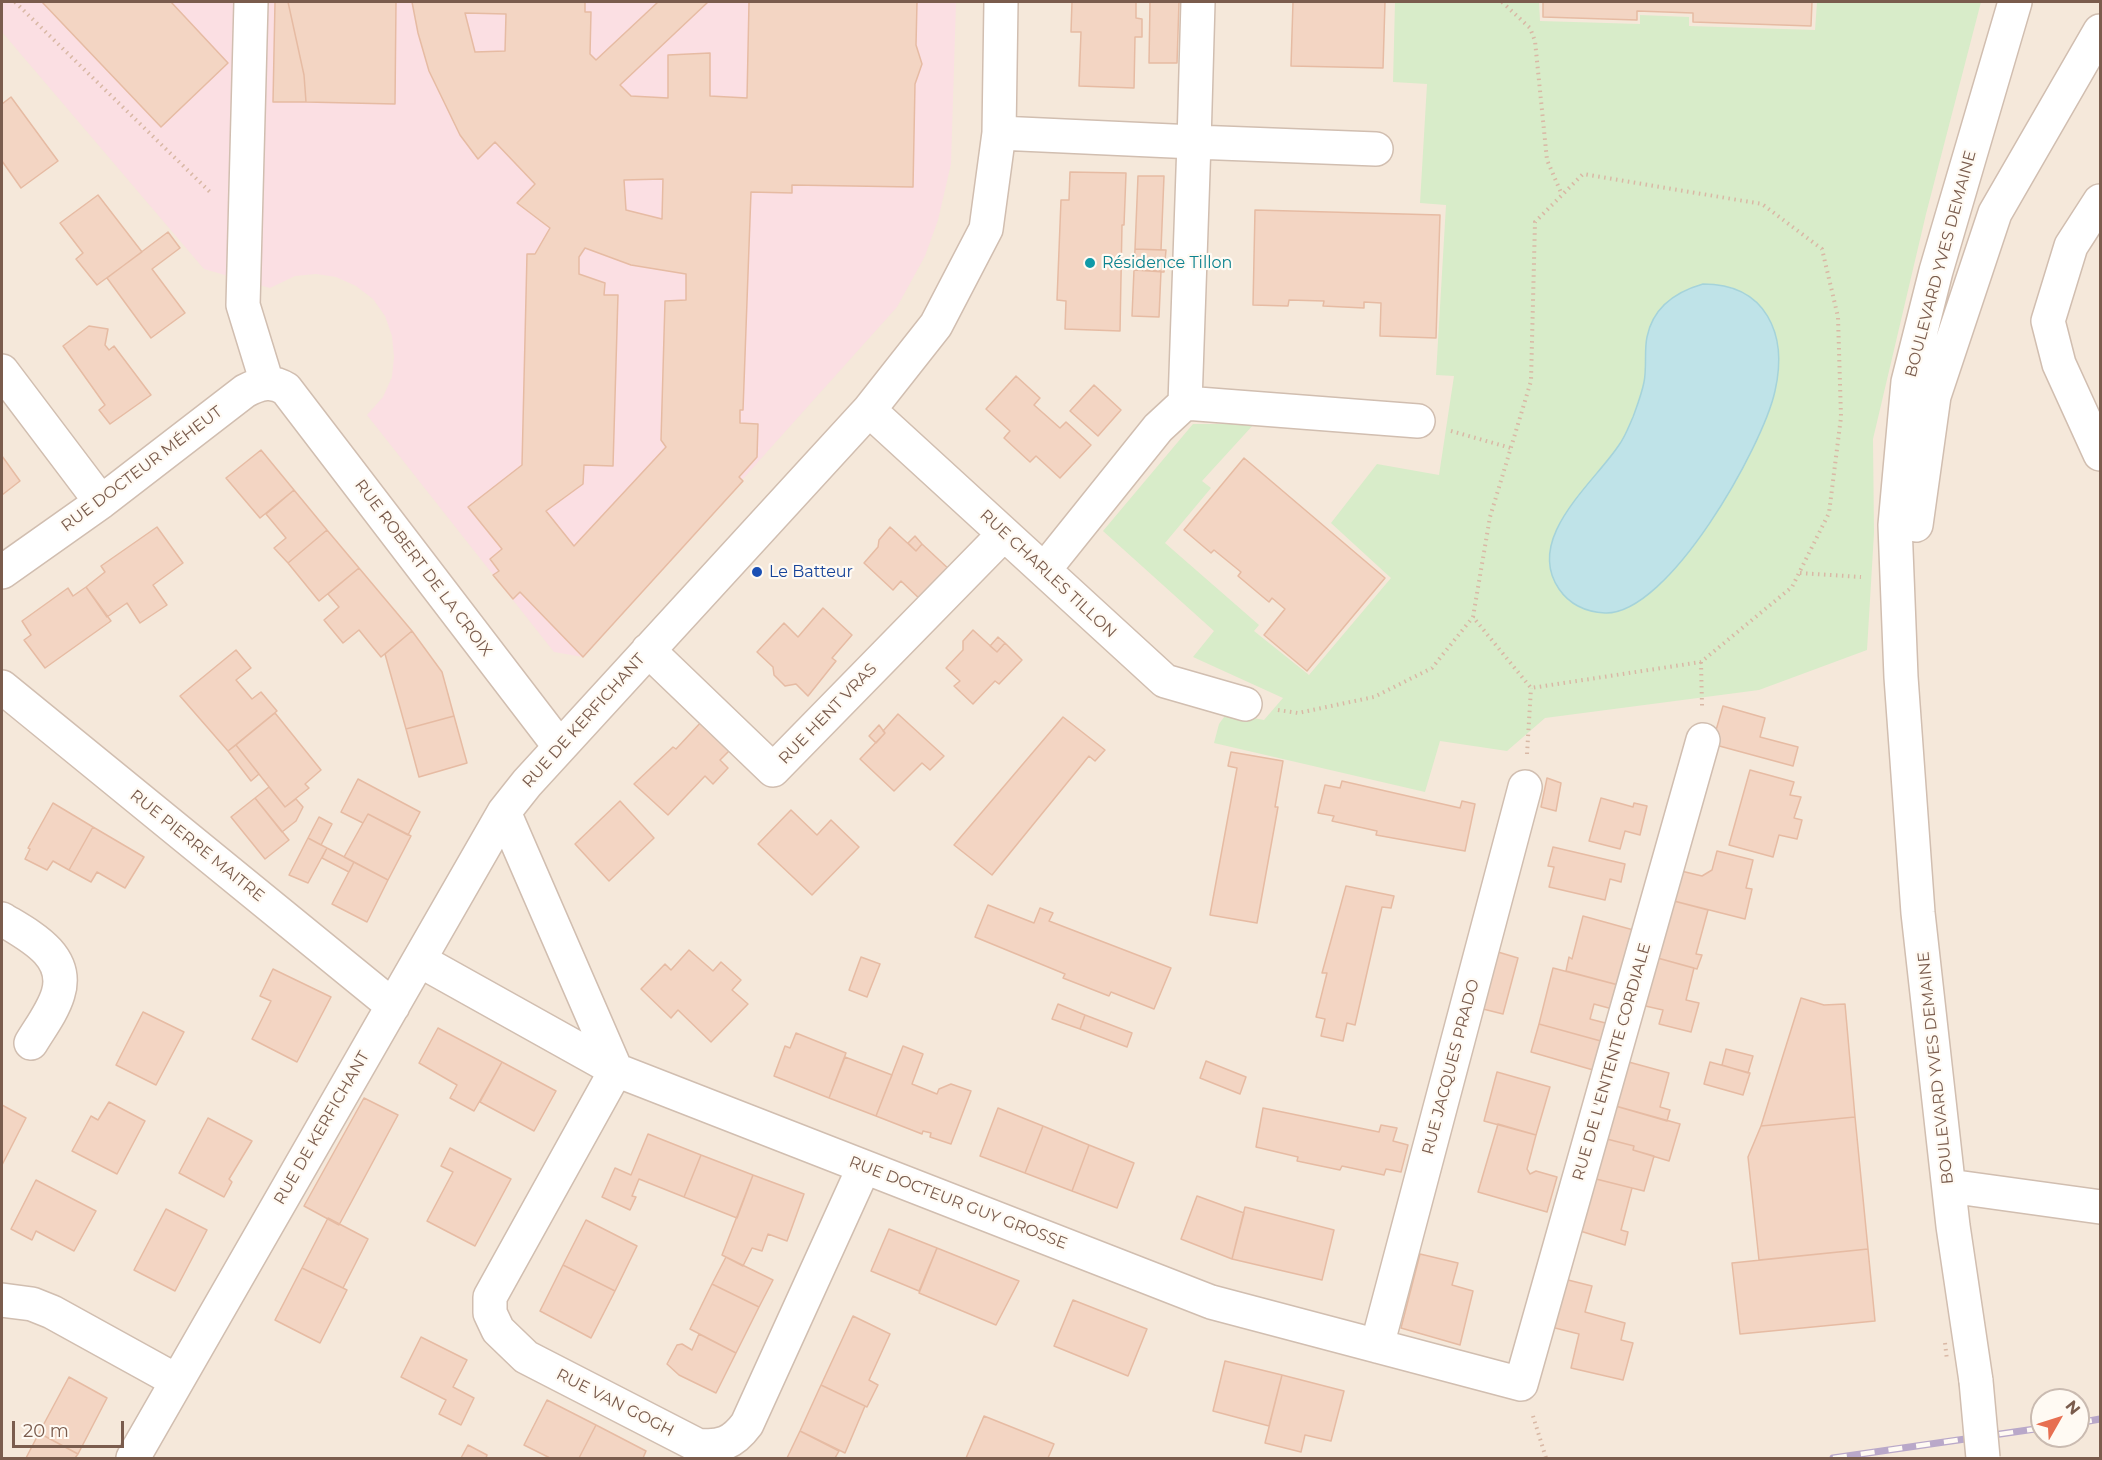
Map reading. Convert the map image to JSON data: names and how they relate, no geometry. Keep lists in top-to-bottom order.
{
  "streets": {
    "street": [
      "BOULEVARD YVES DEMAINE",
      "RUE DOCTEUR MÉHEUT",
      "RUE ROBERT DE LA CROIX",
      "RUE CHARLES TILLON",
      "RUE HENT VRAS",
      "RUE DE KERFICHANT",
      "RUE PIERRE MAITRE",
      "RUE DE L'ENTENTE CORDIALE",
      "RUE JACQUES PRADO",
      "RUE DOCTEUR GUY GROSSE",
      "RUE VAN GOGH"
    ]
  },
  "crossings": [
    ["RUE DOCTEUR MÉHEUT", "RUE ROBERT DE LA CROIX"],
    ["RUE ROBERT DE LA CROIX", "RUE DE KERFICHANT"],
    ["RUE CHARLES TILLON", "RUE HENT VRAS"],
    ["RUE CHARLES TILLON", "RUE DE KERFICHANT"],
    ["RUE HENT VRAS", "RUE DE KERFICHANT"],
    ["RUE DE KERFICHANT", "RUE PIERRE MAITRE"],
    ["RUE DE KERFICHANT", "RUE DOCTEUR GUY GROSSE"],
    ["RUE DE L'ENTENTE CORDIALE", "RUE DOCTEUR GUY GROSSE"],
    ["RUE JACQUES PRADO", "RUE DOCTEUR GUY GROSSE"],
    ["RUE DOCTEUR GUY GROSSE", "RUE VAN GOGH"]
  ],
  "places": ["Résidence Tillon", "Le Batteur"],
  "scale_bar": "20 m",
  "north": "top right"
}
